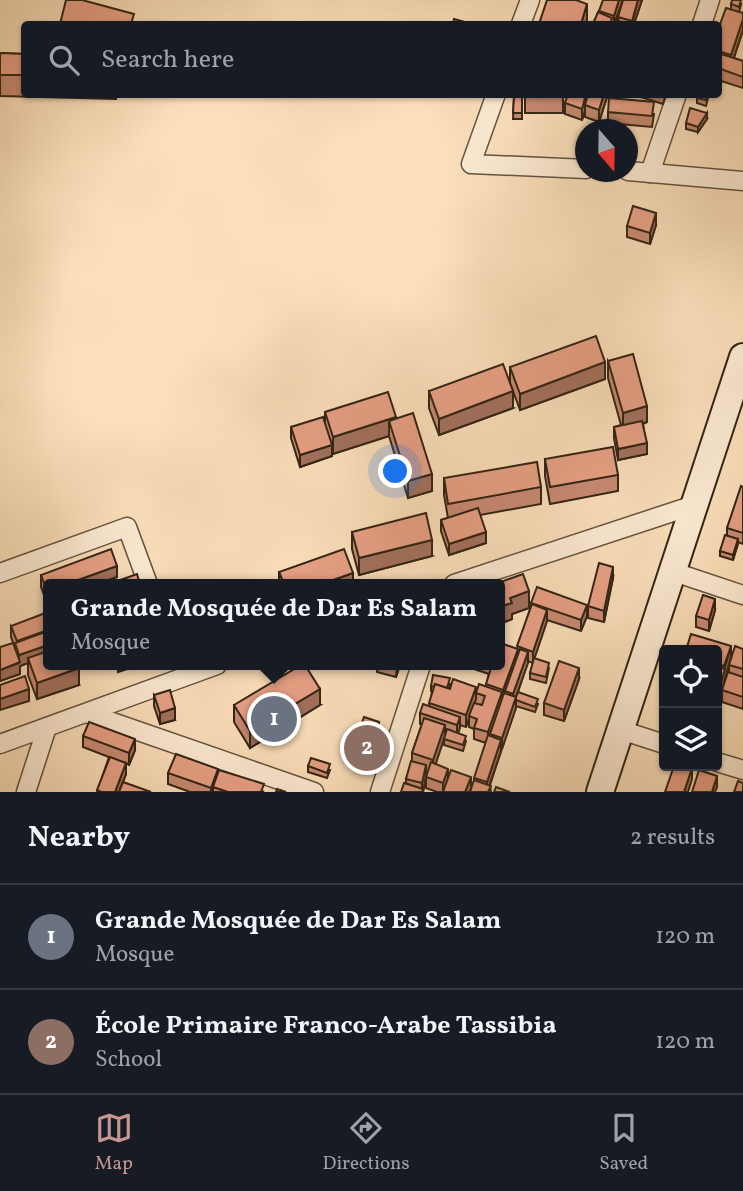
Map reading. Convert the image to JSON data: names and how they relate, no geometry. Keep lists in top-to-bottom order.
{
  "north": "bottom",
  "page": {
    "search": "Search here",
    "popup": ["Grande Mosquée de Dar Es Salam", "Mosque"],
    "pins": ["1", "2"],
    "heading": ["Nearby", "2 results"],
    "list": [
      {
        "mark": "1",
        "name": "Grande Mosquée de Dar Es Salam",
        "note": "Mosque",
        "value": "120 m"
      },
      {
        "mark": "2",
        "name": "École Primaire Franco-Arabe Tassibia",
        "note": "School",
        "value": "120 m"
      }
    ],
    "nav": ["Map", "Directions", "Saved"]
  }
}
